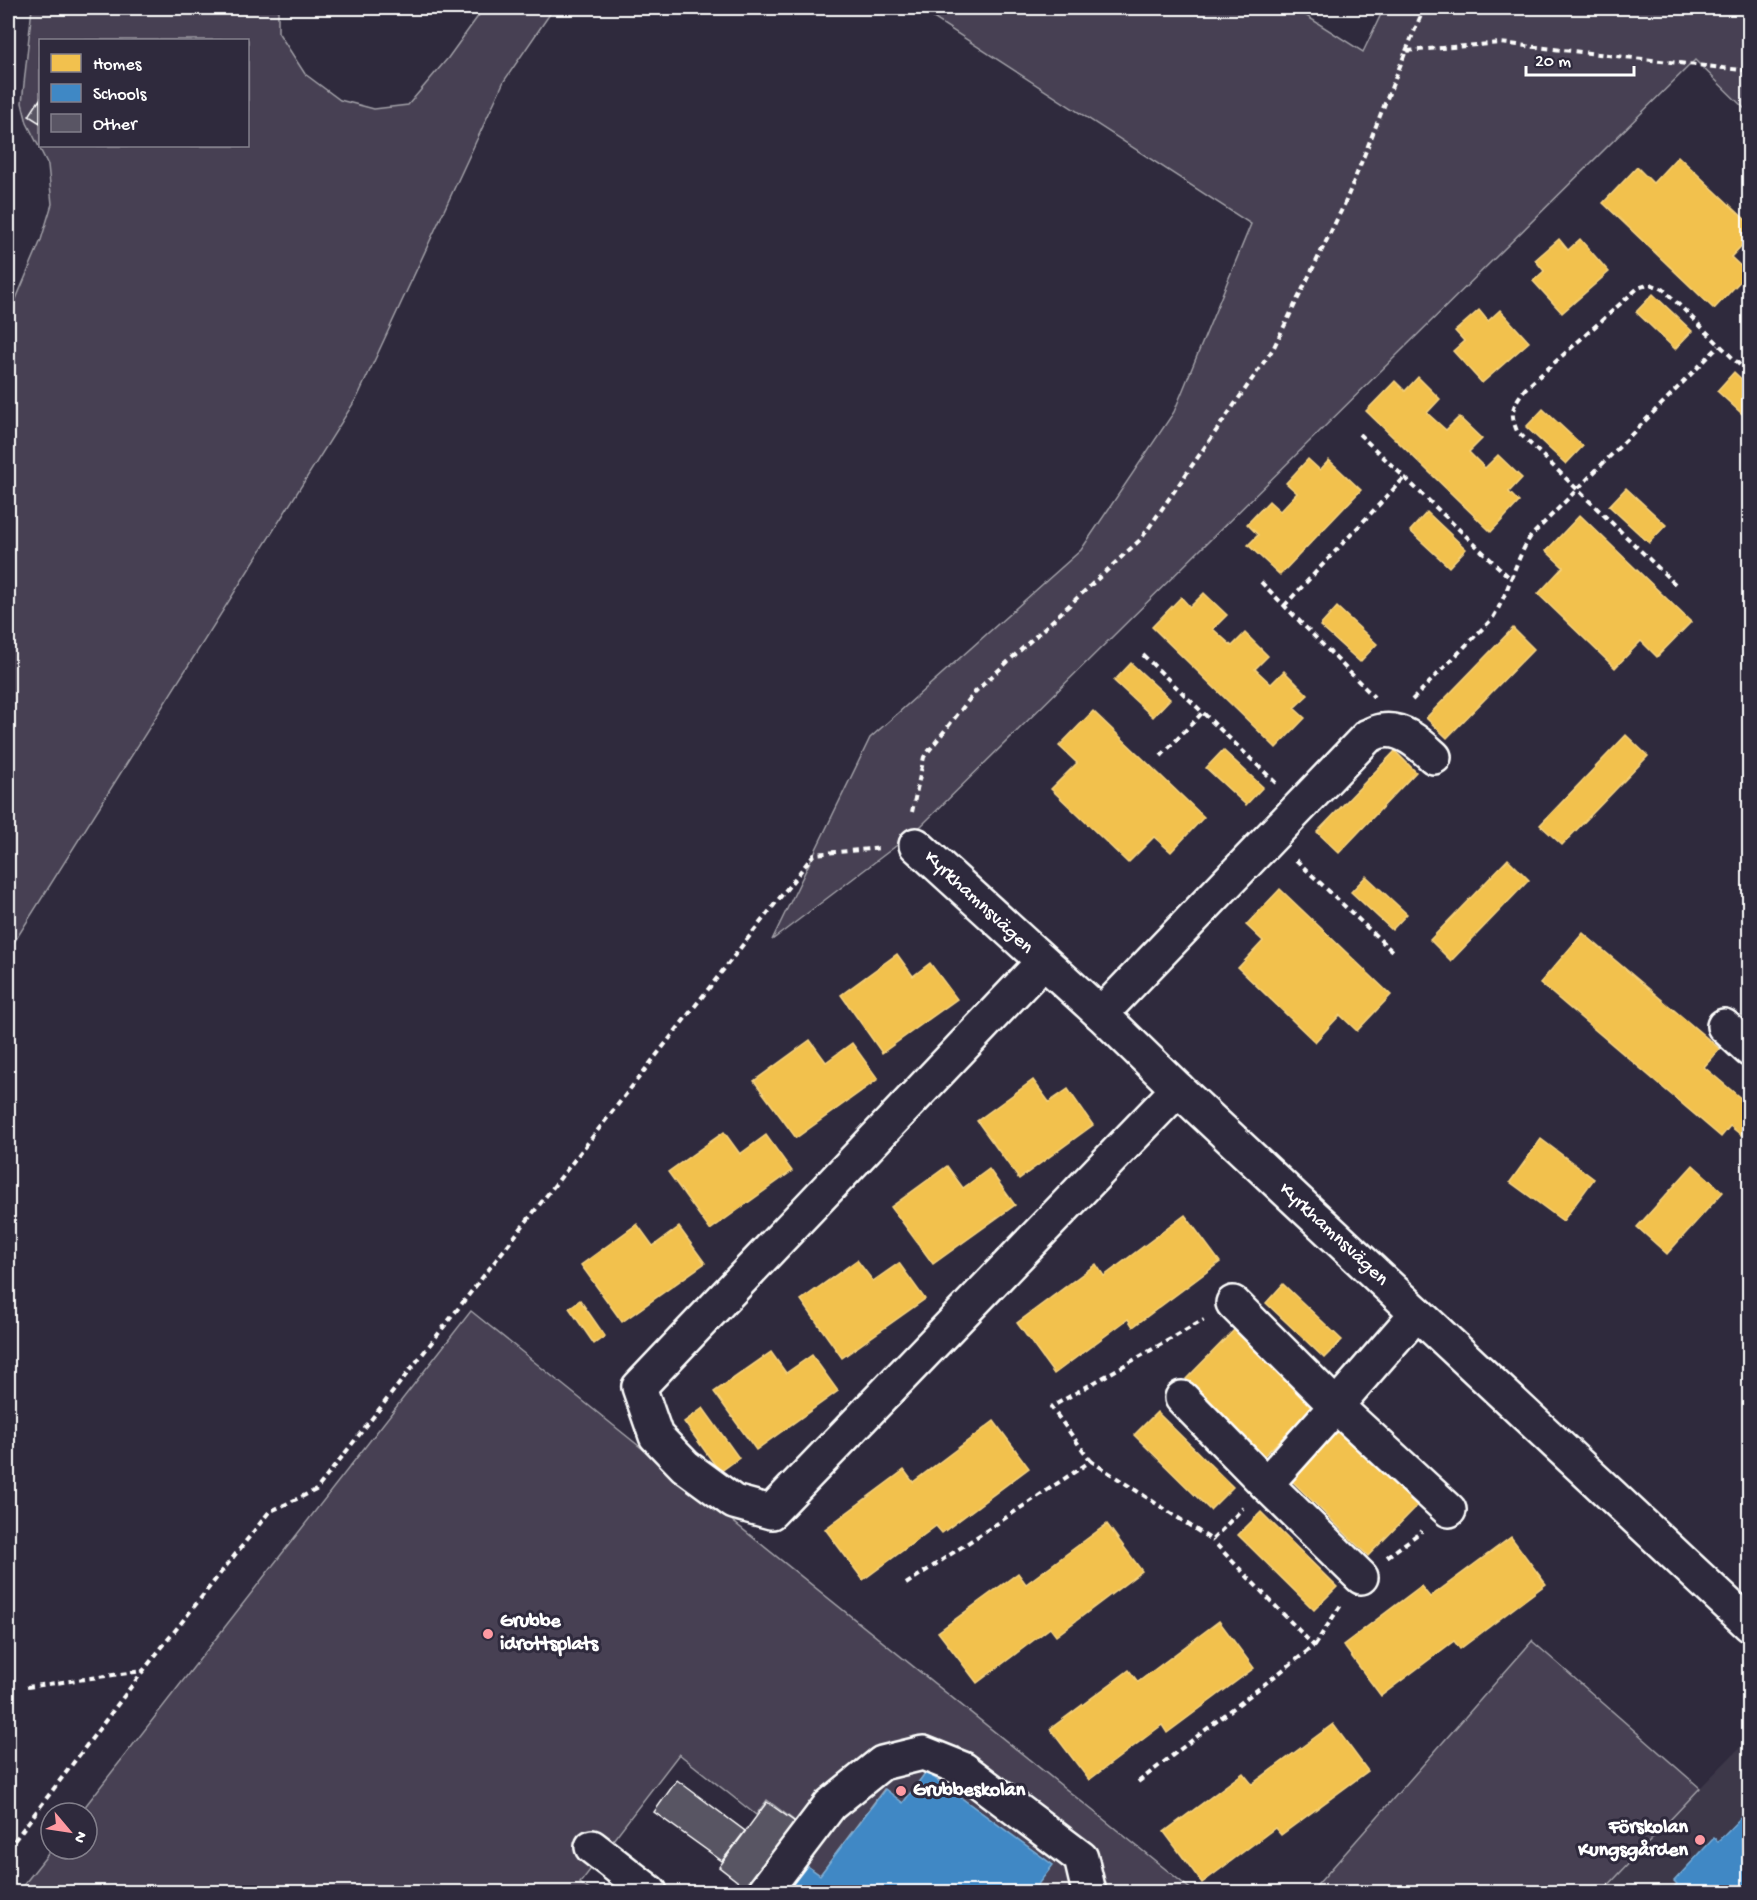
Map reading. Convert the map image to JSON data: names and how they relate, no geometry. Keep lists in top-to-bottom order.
{
  "streets": {
    "street": ["Kyrkhamnsvägen"]
  },
  "places": ["Grubbe idrottsplats", "Grubbeskolan", "Förskolan Kungsgården"],
  "legend": ["Homes", "Schools", "Other"],
  "scale_bar": "20 m",
  "north": "bottom right"
}
